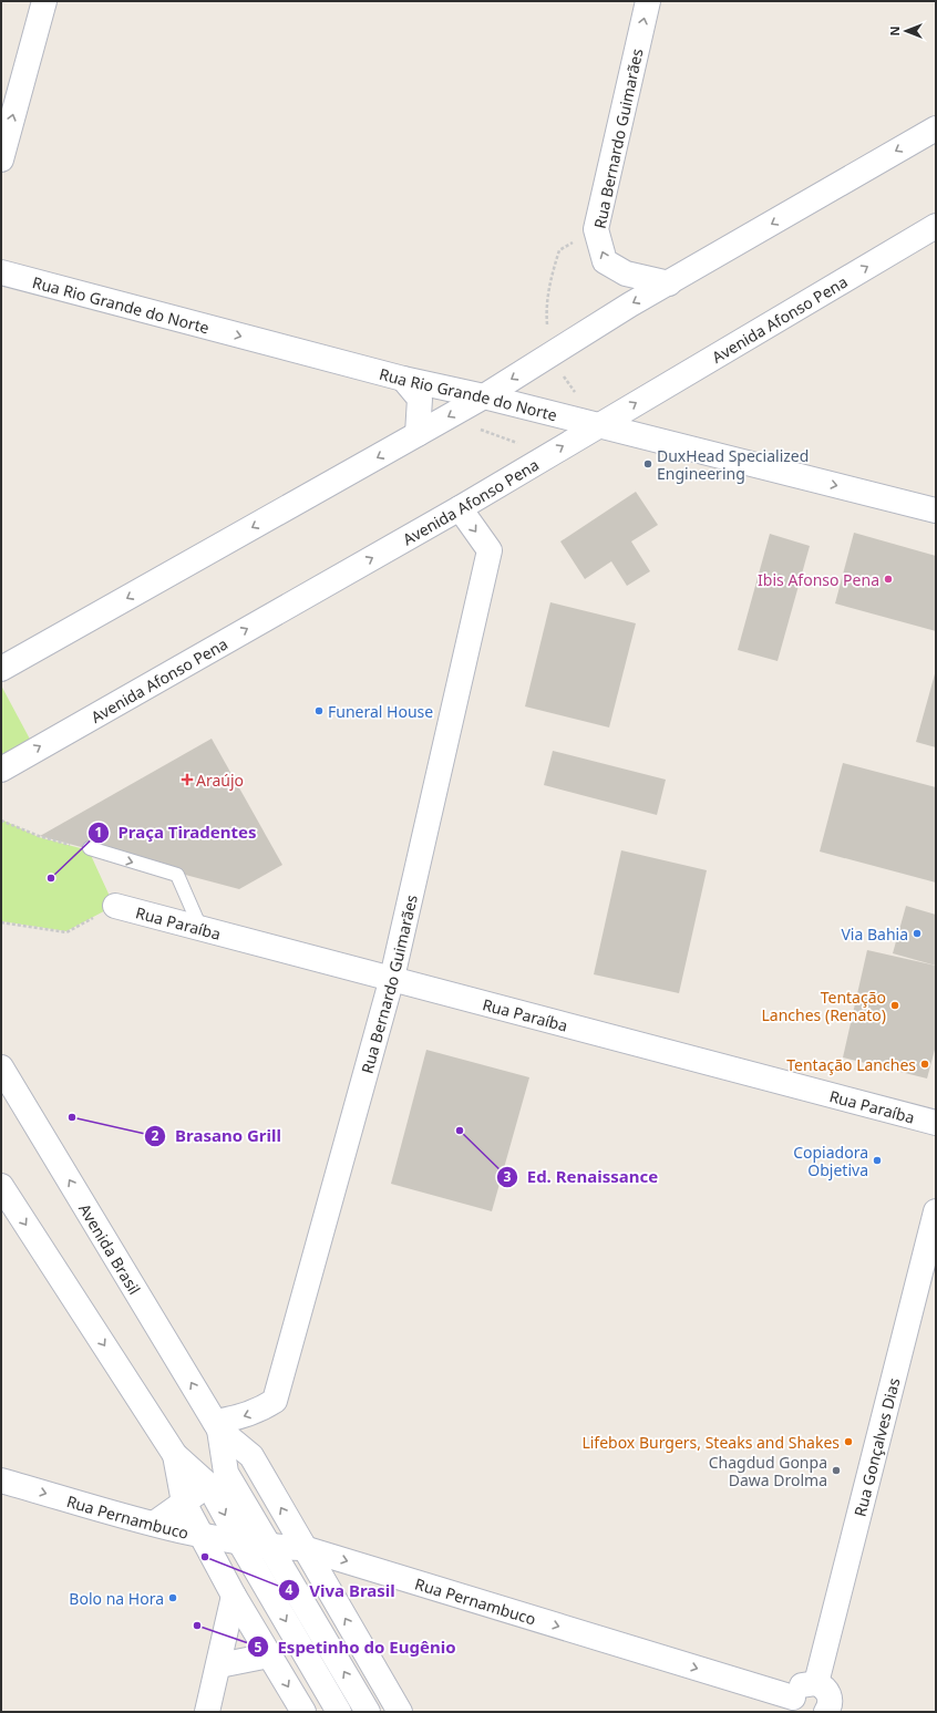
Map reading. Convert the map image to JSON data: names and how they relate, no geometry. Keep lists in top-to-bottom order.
{
  "streets": {
    "street": [
      "Rua Bernardo Guimarães",
      "Rua Rio Grande do Norte",
      "Avenida Afonso Pena",
      "Rua Paraíba",
      "Avenida Brasil",
      "Rua Gonçalves Dias",
      "Rua Pernambuco"
    ]
  },
  "crossings": [
    ["Rua Bernardo Guimarães", "Avenida Afonso Pena"],
    ["Rua Bernardo Guimarães", "Rua Paraíba"],
    ["Rua Bernardo Guimarães", "Avenida Brasil"],
    ["Rua Rio Grande do Norte", "Avenida Afonso Pena"],
    ["Avenida Brasil", "Rua Pernambuco"]
  ],
  "one_way": ["Rua Rio Grande do Norte", "Rua Pernambuco"],
  "places": {
    "other": [
      "DuxHead Specialized Engineering",
      "Ibis Afonso Pena",
      "Funeral House",
      "Praça Tiradentes",
      "Via Bahia",
      "Tentação Lanches (Renato)",
      "Tentação Lanches",
      "Brasano Grill",
      "Ed. Renaissance",
      "Copiadora Objetiva",
      "Lifebox Burgers, Steaks and Shakes",
      "Chagdud Gonpa Dawa Drolma",
      "Viva Brasil",
      "Bolo na Hora",
      "Espetinho do Eugênio"
    ],
    "health": ["Araújo"]
  },
  "north": "left"
}
